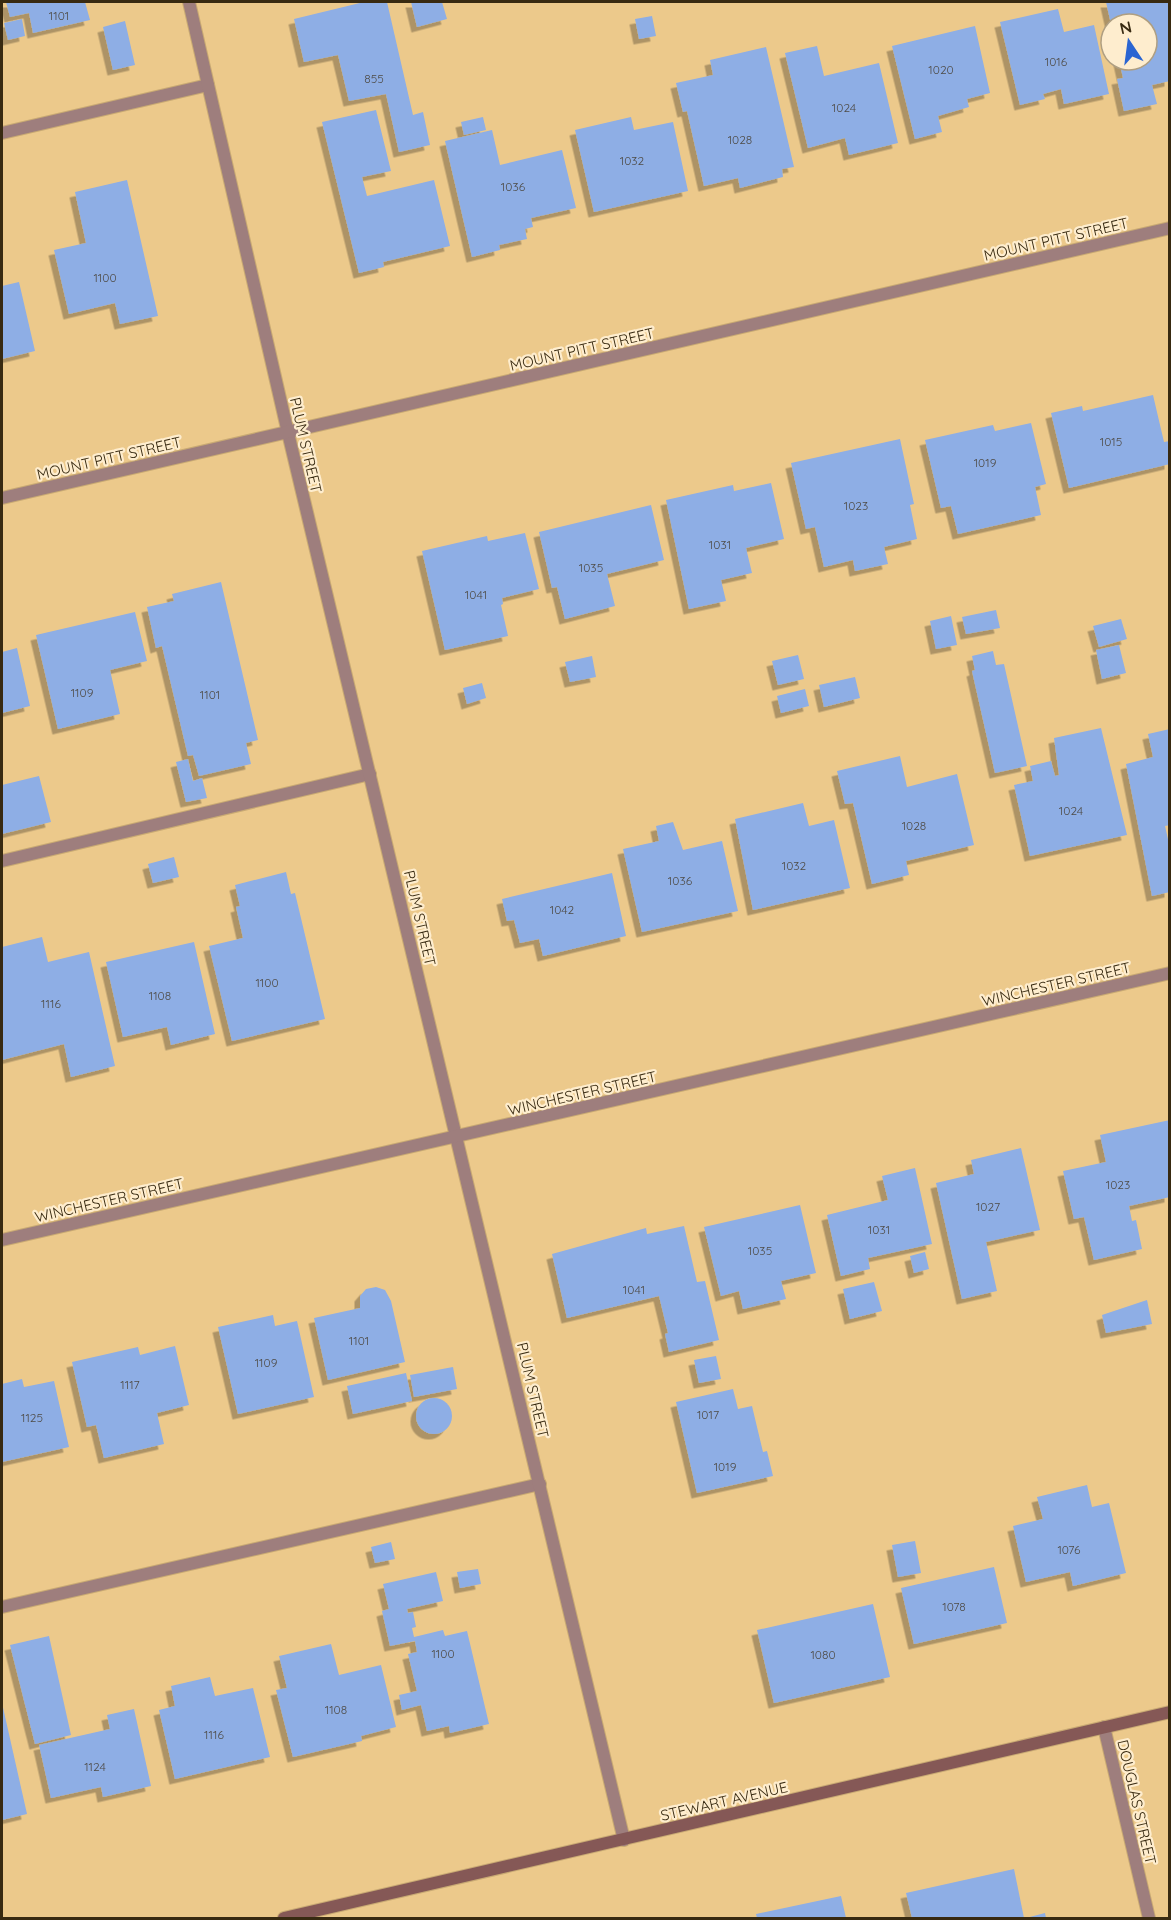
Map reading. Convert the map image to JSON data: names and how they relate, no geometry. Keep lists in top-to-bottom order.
{
  "streets": {
    "main road": ["STEWART AVENUE"],
    "street": [
      "MOUNT PITT STREET",
      "PLUM STREET",
      "WINCHESTER STREET",
      "DOUGLAS STREET"
    ]
  },
  "crossings": [
    ["MOUNT PITT STREET", "PLUM STREET"],
    ["PLUM STREET", "WINCHESTER STREET"],
    ["PLUM STREET", "STEWART AVENUE"],
    ["STEWART AVENUE", "DOUGLAS STREET"]
  ],
  "house_numbers": [
    "1101",
    "1016",
    "1020",
    "855",
    "1024",
    "1028",
    "1032",
    "1036",
    "1100",
    "1015",
    "1019",
    "1023",
    "1031",
    "1035",
    "1041",
    "1109",
    "1101",
    "1024",
    "1028",
    "1032",
    "1036",
    "1042",
    "1100",
    "1108",
    "1116",
    "1023",
    "1027",
    "1031",
    "1035",
    "1041",
    "1101",
    "1109",
    "1117",
    "1017",
    "1125",
    "1019",
    "1076",
    "1078",
    "1100",
    "1080",
    "1108",
    "1116",
    "1124"
  ],
  "north": "top"
}
